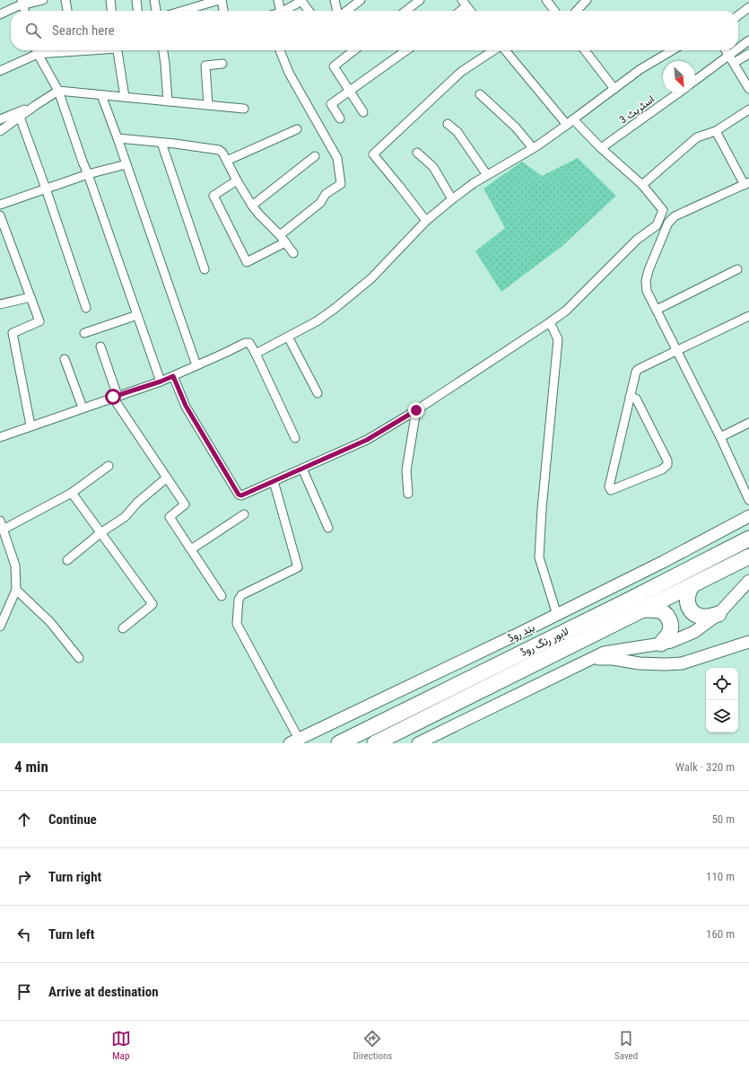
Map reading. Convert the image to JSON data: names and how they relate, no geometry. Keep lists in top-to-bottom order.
{
  "streets": {
    "highway": ["لاہور رنگ روڈ"],
    "main road": ["بند روڈ"],
    "street": ["اسٹریٹ 3"]
  },
  "north": "bottom right",
  "page": {
    "search": "Search here",
    "heading": ["4 min", "Walk · 320 m"],
    "list": [
      ["Continue", "50 m"],
      ["Turn right", "110 m"],
      ["Turn left", "160 m"],
      "Arrive at destination"
    ],
    "nav": ["Map", "Directions", "Saved"]
  }
}
